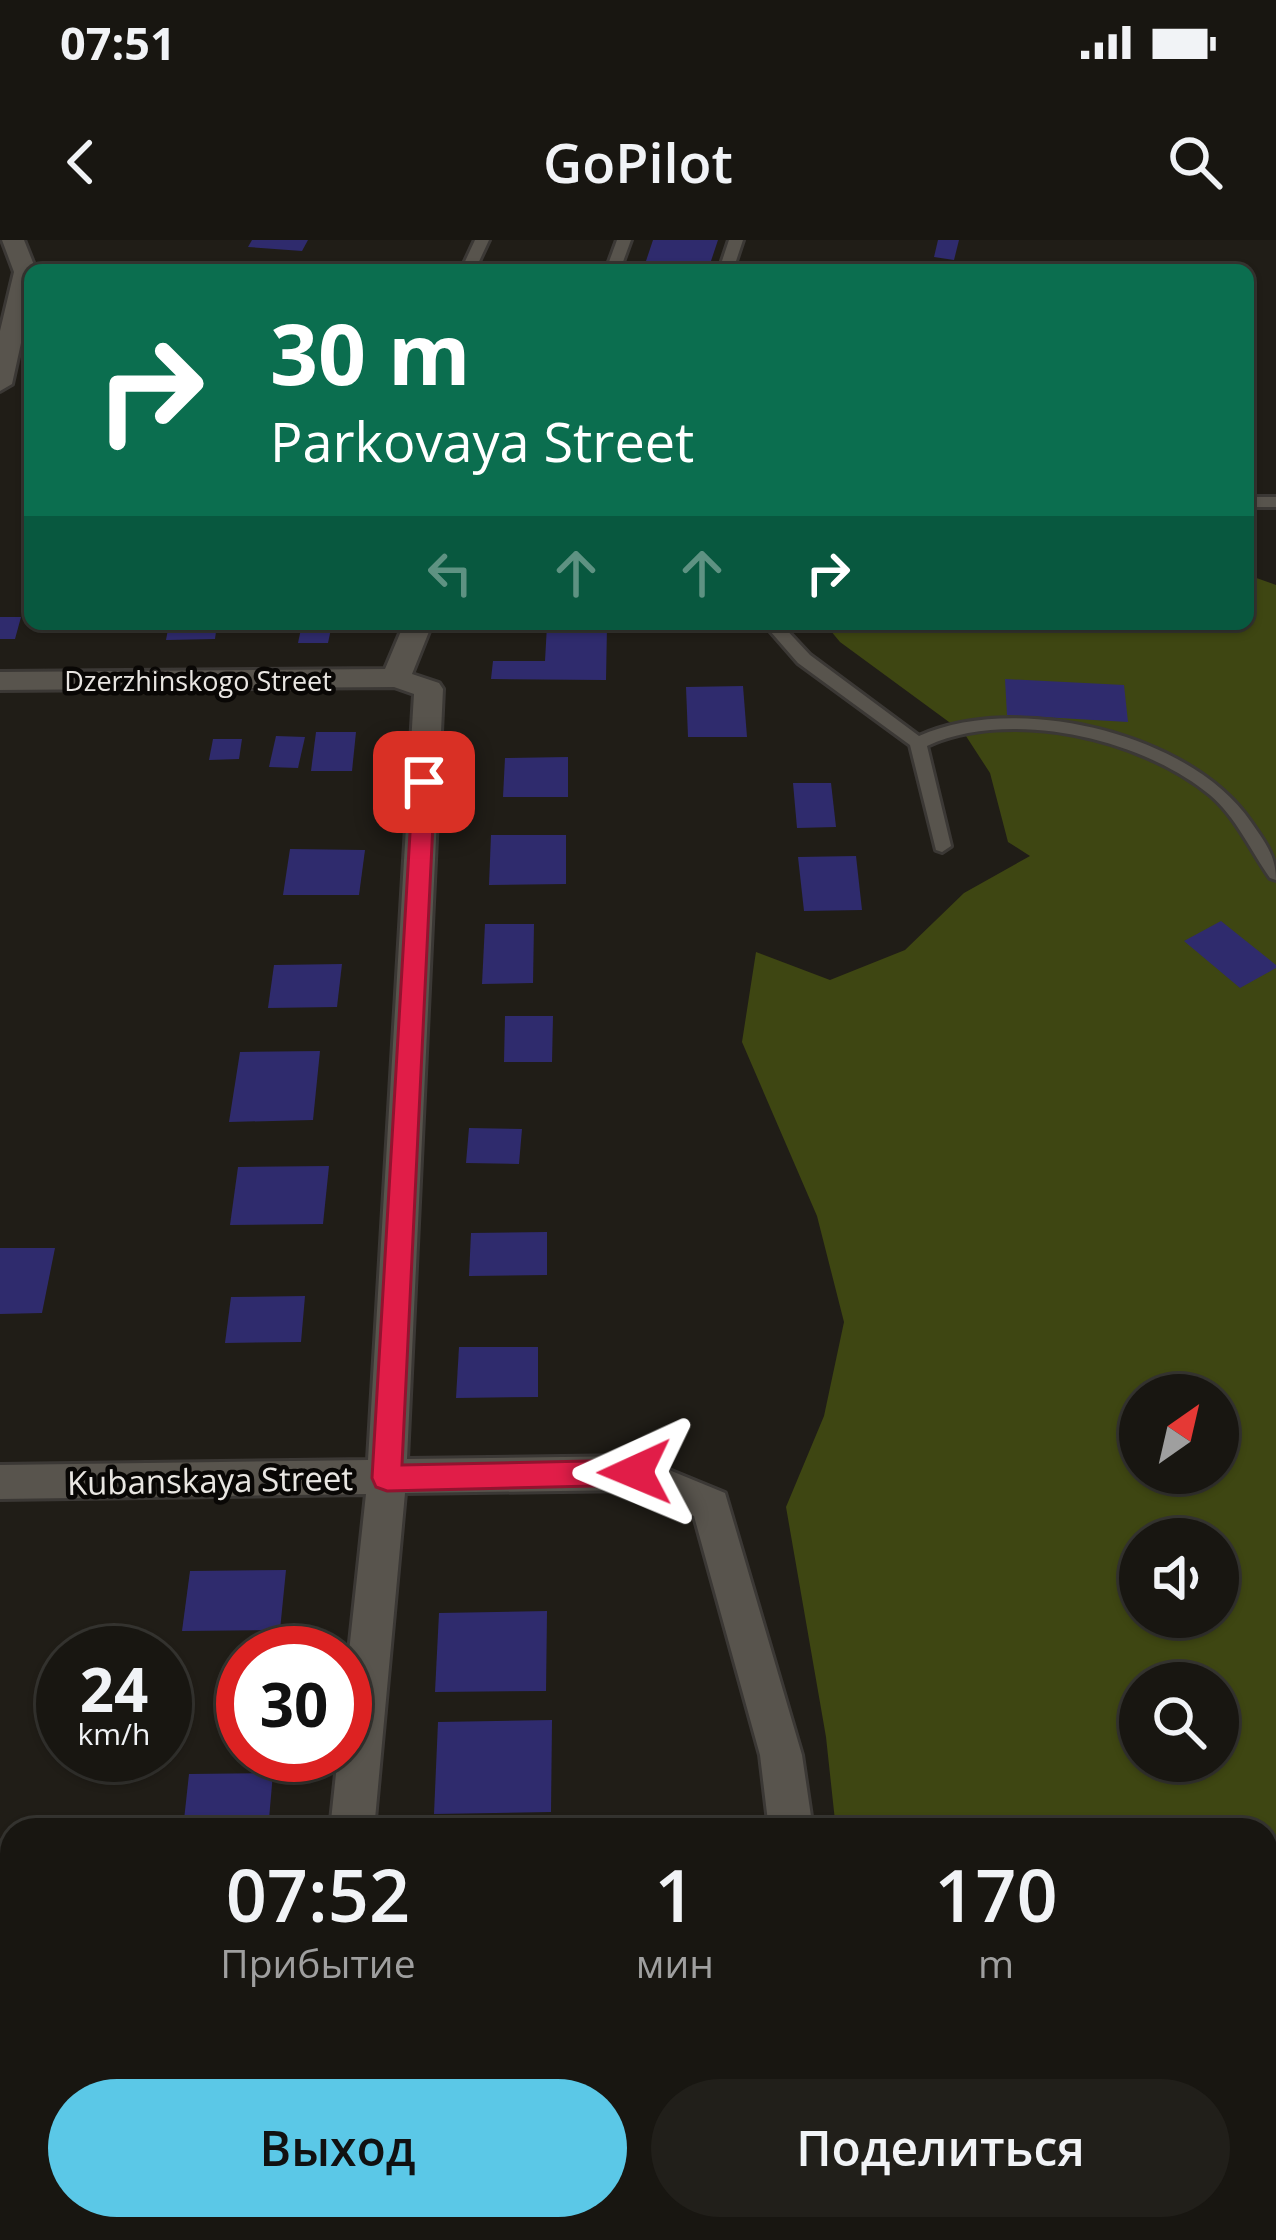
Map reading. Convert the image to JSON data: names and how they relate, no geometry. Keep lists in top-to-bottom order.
{
  "streets": {
    "street": ["Dzerzhinskogo Street", "Kubanskaya Street"]
  },
  "north": "top right",
  "page": {
    "status": "07:51",
    "header": "GoPilot",
    "turn": ["30 m", "Parkovaya Street"],
    "speed": "24 km/h",
    "limit": "30",
    "eta": [
      "07:52",
      "Прибытие",
      "1",
      "мин",
      "170",
      "m"
    ],
    "buttons": ["Выход", "Поделиться"]
  }
}
